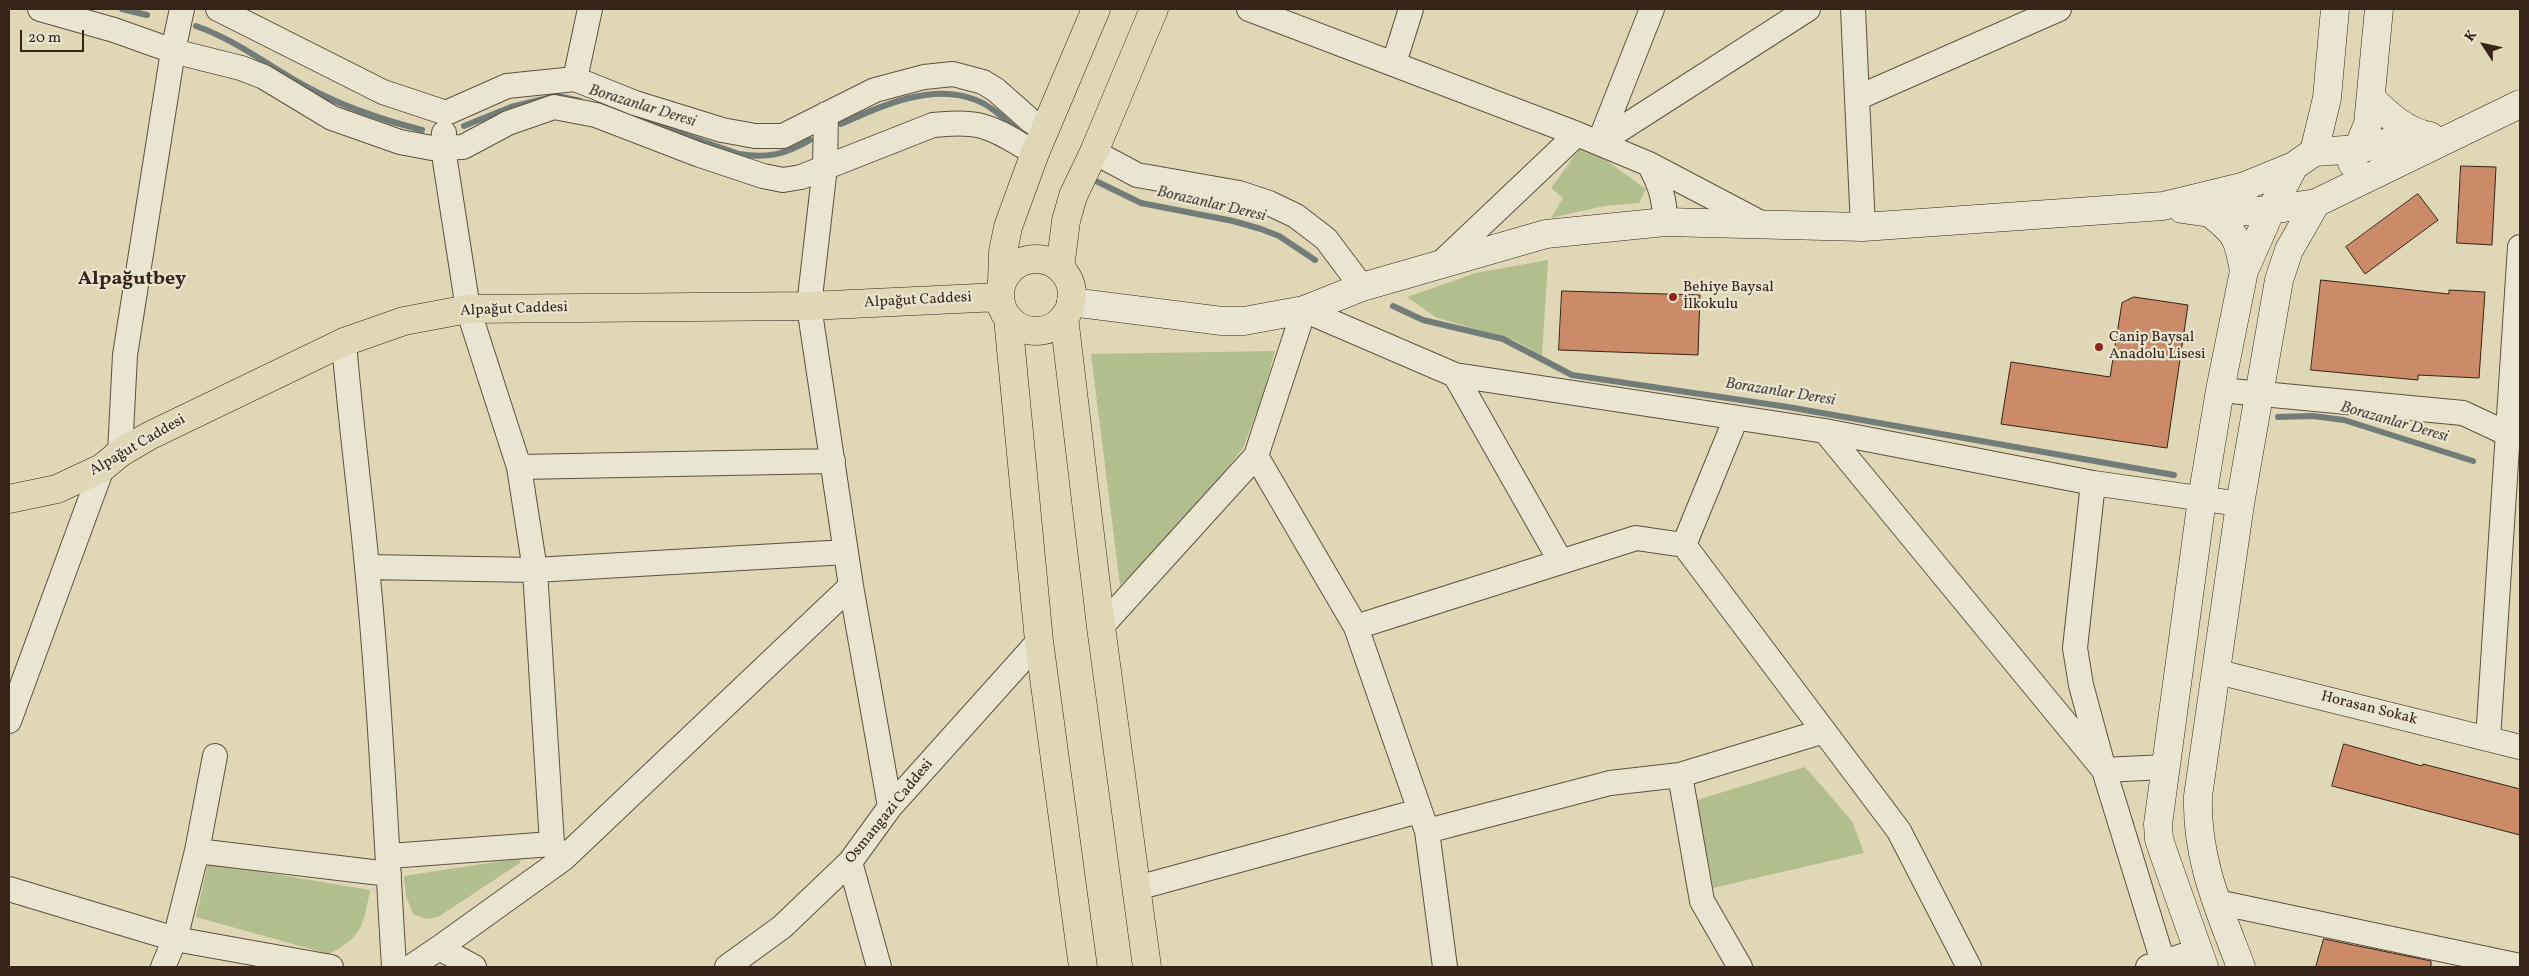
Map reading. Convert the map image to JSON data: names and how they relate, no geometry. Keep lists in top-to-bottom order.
{
  "streets": {
    "main road": ["Alpağut Caddesi"],
    "street": ["Horasan Sokak", "Osmangazi Caddesi"]
  },
  "districts": ["Alpağutbey"],
  "water": ["Borazanlar Deresi"],
  "places": ["Behiye Baysal İlkokulu", "Canip Baysal Anadolu Lisesi"],
  "scale_bar": "20 m",
  "north": "top left"
}
